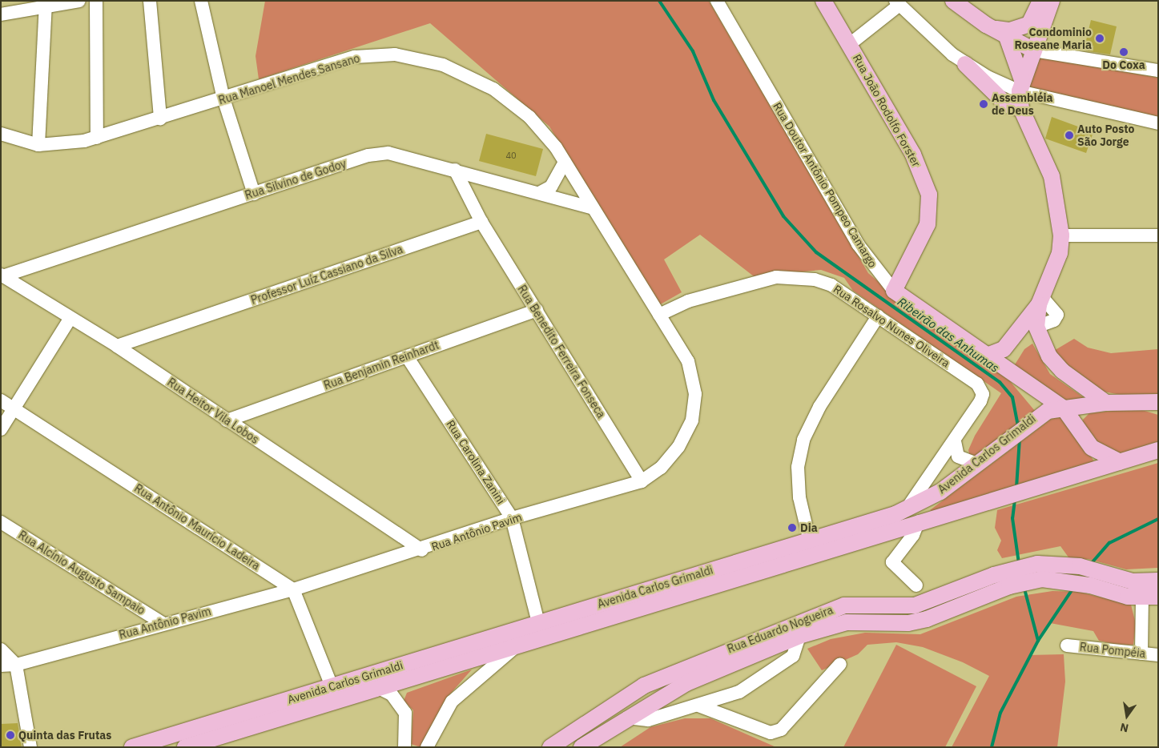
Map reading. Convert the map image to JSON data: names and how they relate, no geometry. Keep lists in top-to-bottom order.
{
  "streets": {
    "main road": [
      "Rua João Rodolfo Forster",
      "Rua Doutor Antônio Pompeo Camargo",
      "Avenida Carlos Grimaldi",
      "Rua Eduardo Nogueira"
    ],
    "street": [
      "Rua Manoel Mendes Sansano",
      "Rua Silvino de Godoy",
      "Professor Luíz Cassiano da Silva",
      "Rua Rosalvo Nunes Oliveira",
      "Rua Benedito Ferreira Fonseca",
      "Rua Benjamin Reinhardt",
      "Rua Heitor Vila Lobos",
      "Rua Carolina Zanini",
      "Rua Antônio Maurício Ladeira",
      "Rua Antônio Pavim",
      "Rua Alcínio Augusto Sampaio",
      "Rua Pompéia"
    ]
  },
  "crossings": [
    ["Rua Manoel Mendes Sansano", "Rua Silvino de Godoy"],
    ["Rua Manoel Mendes Sansano", "Rua Antônio Pavim"],
    ["Rua João Rodolfo Forster", "Rua Doutor Antônio Pompeo Camargo"],
    ["Rua Silvino de Godoy", "Rua Heitor Vila Lobos"],
    ["Rua Silvino de Godoy", "Rua Antônio Pavim"],
    ["Rua Doutor Antônio Pompeo Camargo", "Avenida Carlos Grimaldi"],
    ["Professor Luíz Cassiano da Silva", "Rua Benedito Ferreira Fonseca"],
    ["Professor Luíz Cassiano da Silva", "Rua Heitor Vila Lobos"],
    ["Rua Rosalvo Nunes Oliveira", "Avenida Carlos Grimaldi"],
    ["Rua Rosalvo Nunes Oliveira", "Rua Antônio Pavim"],
    ["Rua Benedito Ferreira Fonseca", "Rua Benjamin Reinhardt"],
    ["Rua Benedito Ferreira Fonseca", "Rua Antônio Pavim"],
    ["Rua Benjamin Reinhardt", "Rua Heitor Vila Lobos"],
    ["Rua Benjamin Reinhardt", "Rua Carolina Zanini"],
    ["Rua Heitor Vila Lobos", "Rua Antônio Pavim"],
    ["Avenida Carlos Grimaldi", "Rua Carolina Zanini"],
    ["Rua Carolina Zanini", "Rua Antônio Pavim"],
    ["Rua Antônio Maurício Ladeira", "Rua Antônio Pavim"],
    ["Rua Antônio Pavim", "Rua Alcínio Augusto Sampaio"]
  ],
  "water": ["Ribeirão das Anhumas"],
  "places": [
    "Condominio Roseane Maria",
    "Do Coxa",
    "Assembléia de Deus",
    "Auto Posto São Jorge",
    "Dia",
    "Quinta das Frutas"
  ],
  "house_numbers": ["40"],
  "north": "bottom"
}
